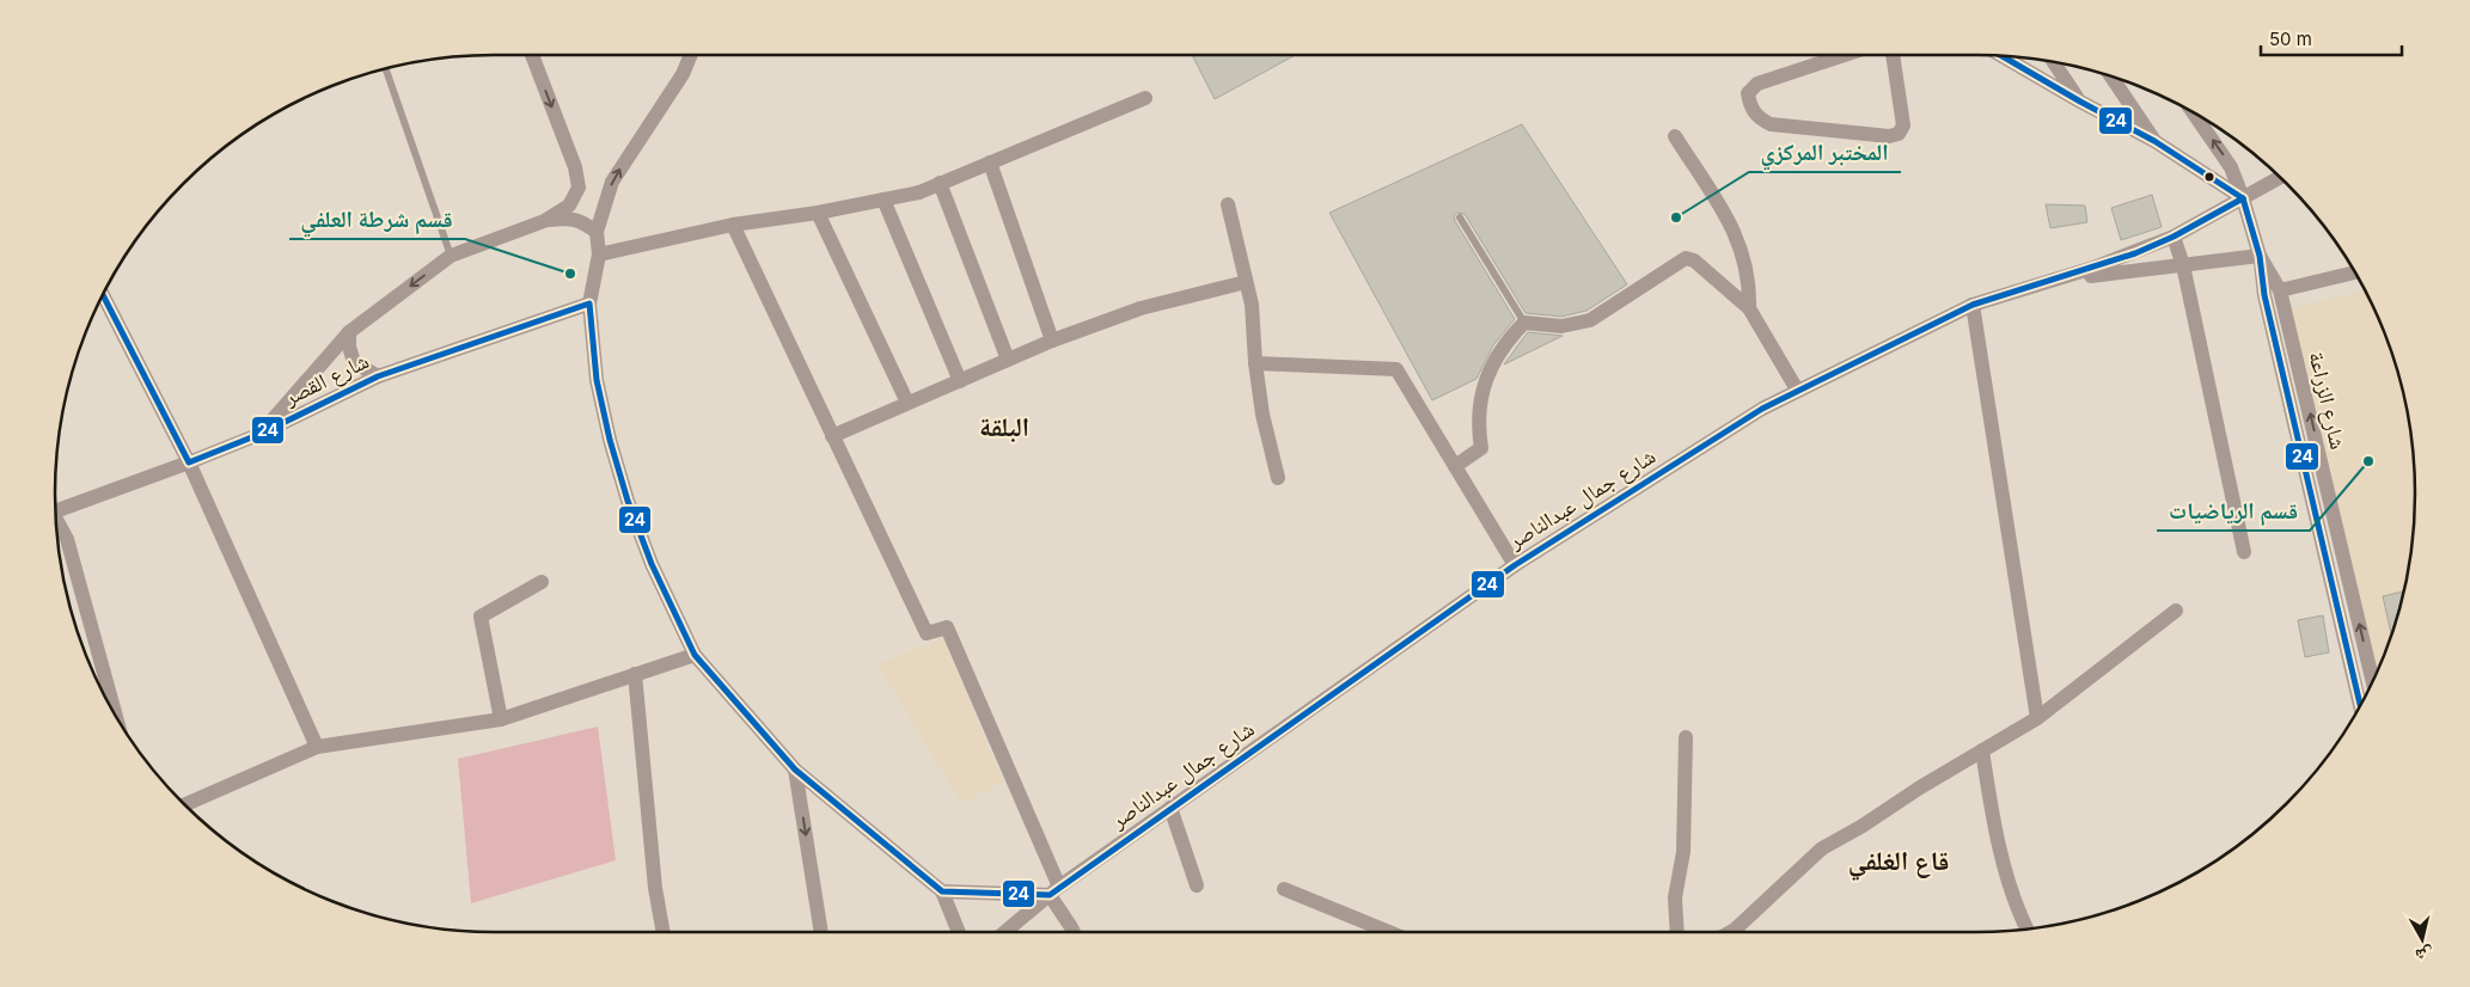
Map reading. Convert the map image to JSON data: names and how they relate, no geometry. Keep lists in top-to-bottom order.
{
  "streets": {
    "street": ["شارع القصر", "شارع الزراعة", "شارع جمال عبدالناصر"]
  },
  "crossings": [
    ["شارع الزراعة", "شارع جمال عبدالناصر"]
  ],
  "districts": ["البلقة", "قاع الغلفي"],
  "places": ["المختبر المركزي", "قسم شرطة العلفي", "قسم الرياضيات"],
  "lines": ["transit line 24"],
  "scale_bar": "50 m",
  "north": "bottom"
}
